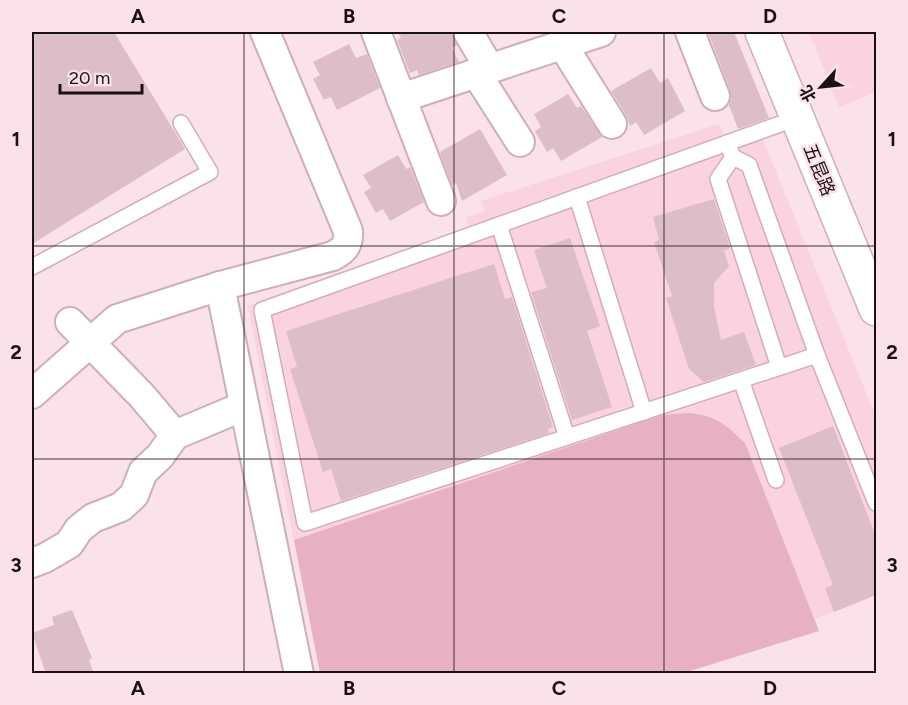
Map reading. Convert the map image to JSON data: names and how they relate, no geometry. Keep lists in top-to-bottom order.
{
  "streets": {
    "street": ["五昆路"]
  },
  "scale_bar": "20 m",
  "north": "bottom left",
  "grid": {
    "columns": [
      "A",
      "B",
      "C",
      "D"
    ],
    "rows": ["1", "2", "3"]
  }
}
